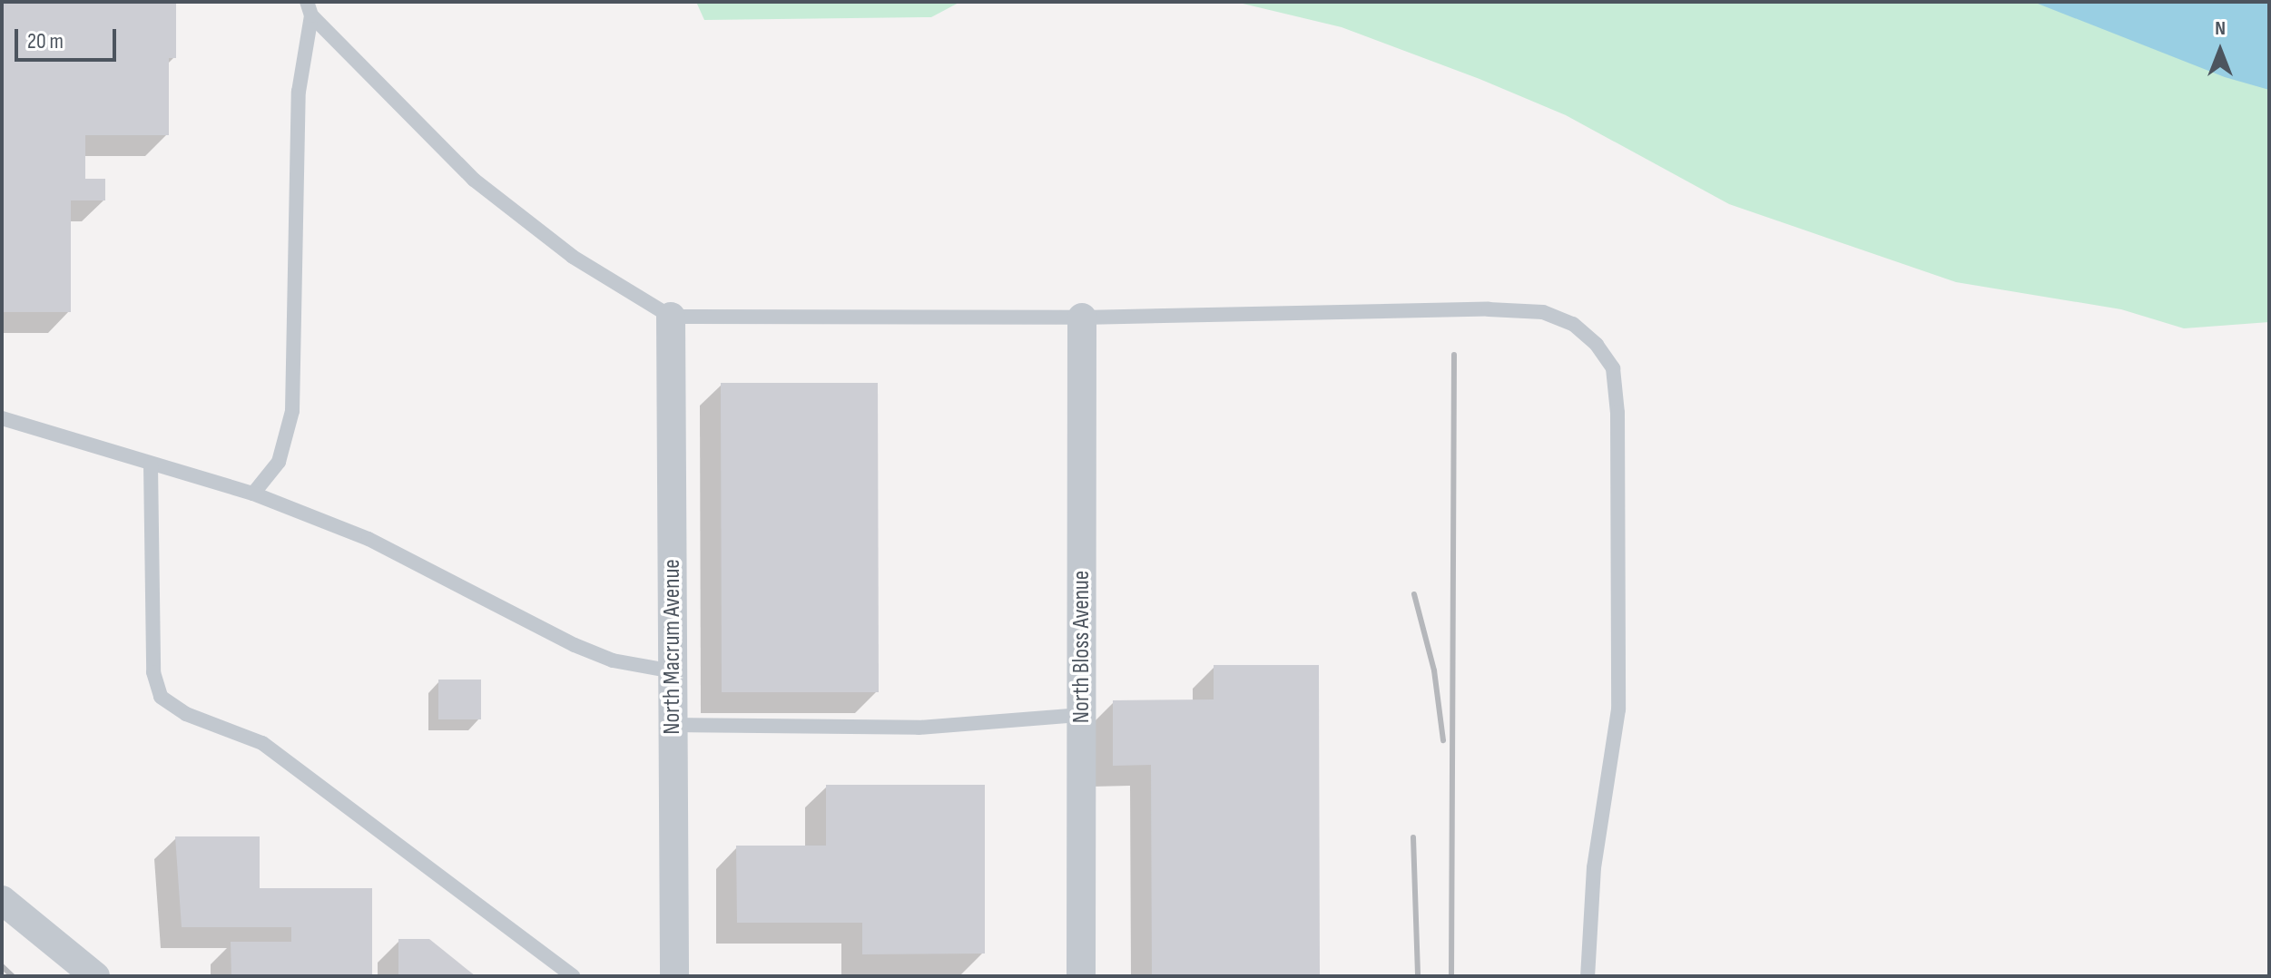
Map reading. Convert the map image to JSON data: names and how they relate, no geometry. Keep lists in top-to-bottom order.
{
  "streets": {
    "street": ["North Macrum Avenue", "North Bloss Avenue"]
  },
  "scale_bar": "20 m",
  "north": "top"
}
